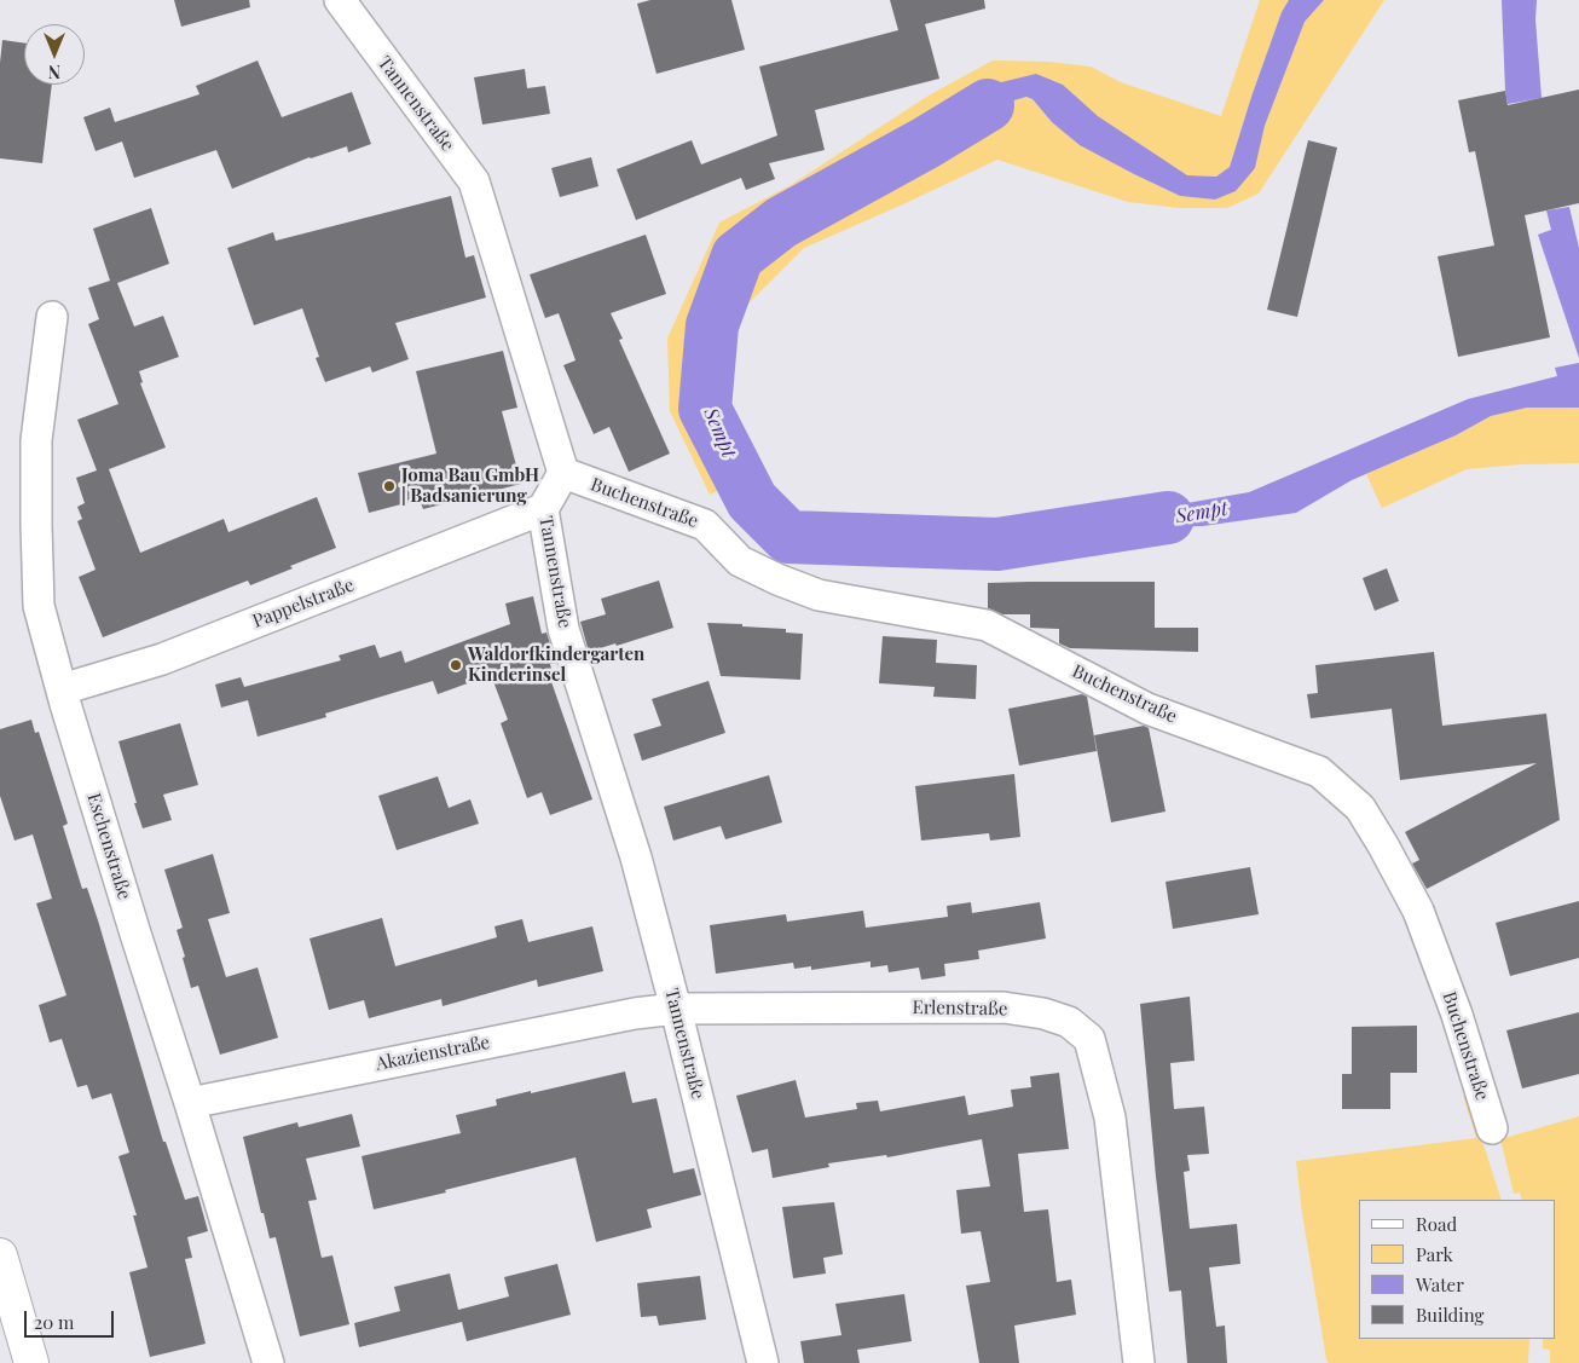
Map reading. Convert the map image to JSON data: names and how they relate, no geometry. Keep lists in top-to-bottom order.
{
  "streets": {
    "street": [
      "Tannenstraße",
      "Buchenstraße",
      "Pappelstraße",
      "Eschenstraße",
      "Erlenstraße",
      "Akazienstraße"
    ]
  },
  "crossings": [
    ["Tannenstraße", "Buchenstraße"],
    ["Tannenstraße", "Pappelstraße"],
    ["Tannenstraße", "Erlenstraße"],
    ["Tannenstraße", "Akazienstraße"],
    ["Pappelstraße", "Eschenstraße"],
    ["Eschenstraße", "Akazienstraße"],
    ["Erlenstraße", "Akazienstraße"]
  ],
  "water": ["Sempt"],
  "places": ["Joma Bau GmbH | Badsanierung", "Waldorfkindergarten Kinderinsel"],
  "legend": [
    "Road",
    "Park",
    "Water",
    "Building"
  ],
  "scale_bar": "20 m",
  "north": "bottom"
}
